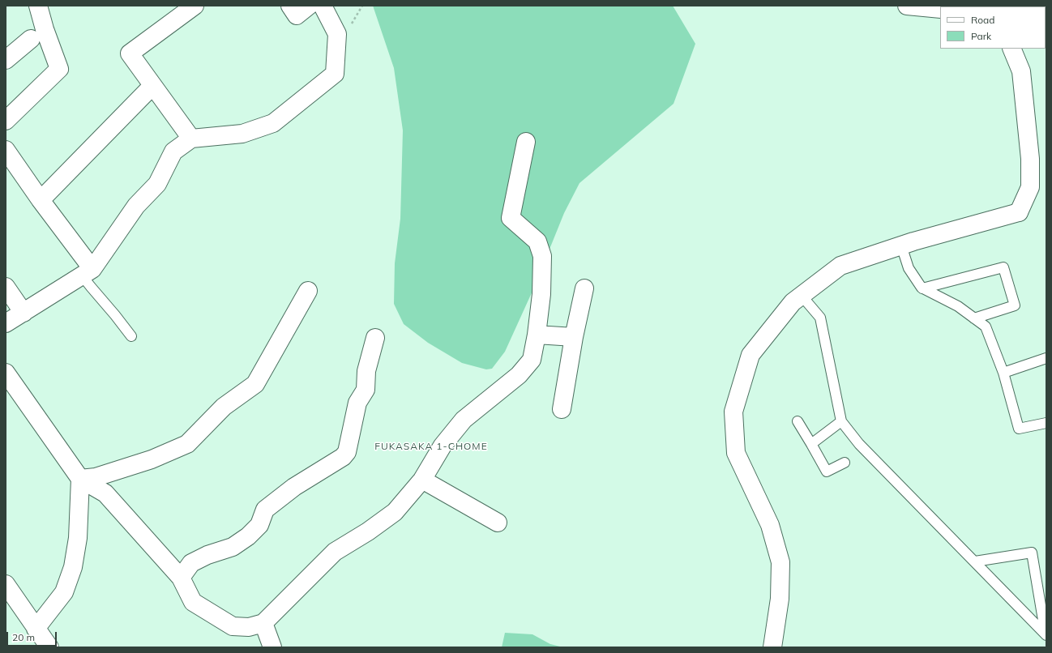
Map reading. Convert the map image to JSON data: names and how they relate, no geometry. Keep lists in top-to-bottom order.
{
  "districts": ["FUKASAKA 1-CHOME"],
  "legend": ["Road", "Park"],
  "scale_bar": "20 m"
}
